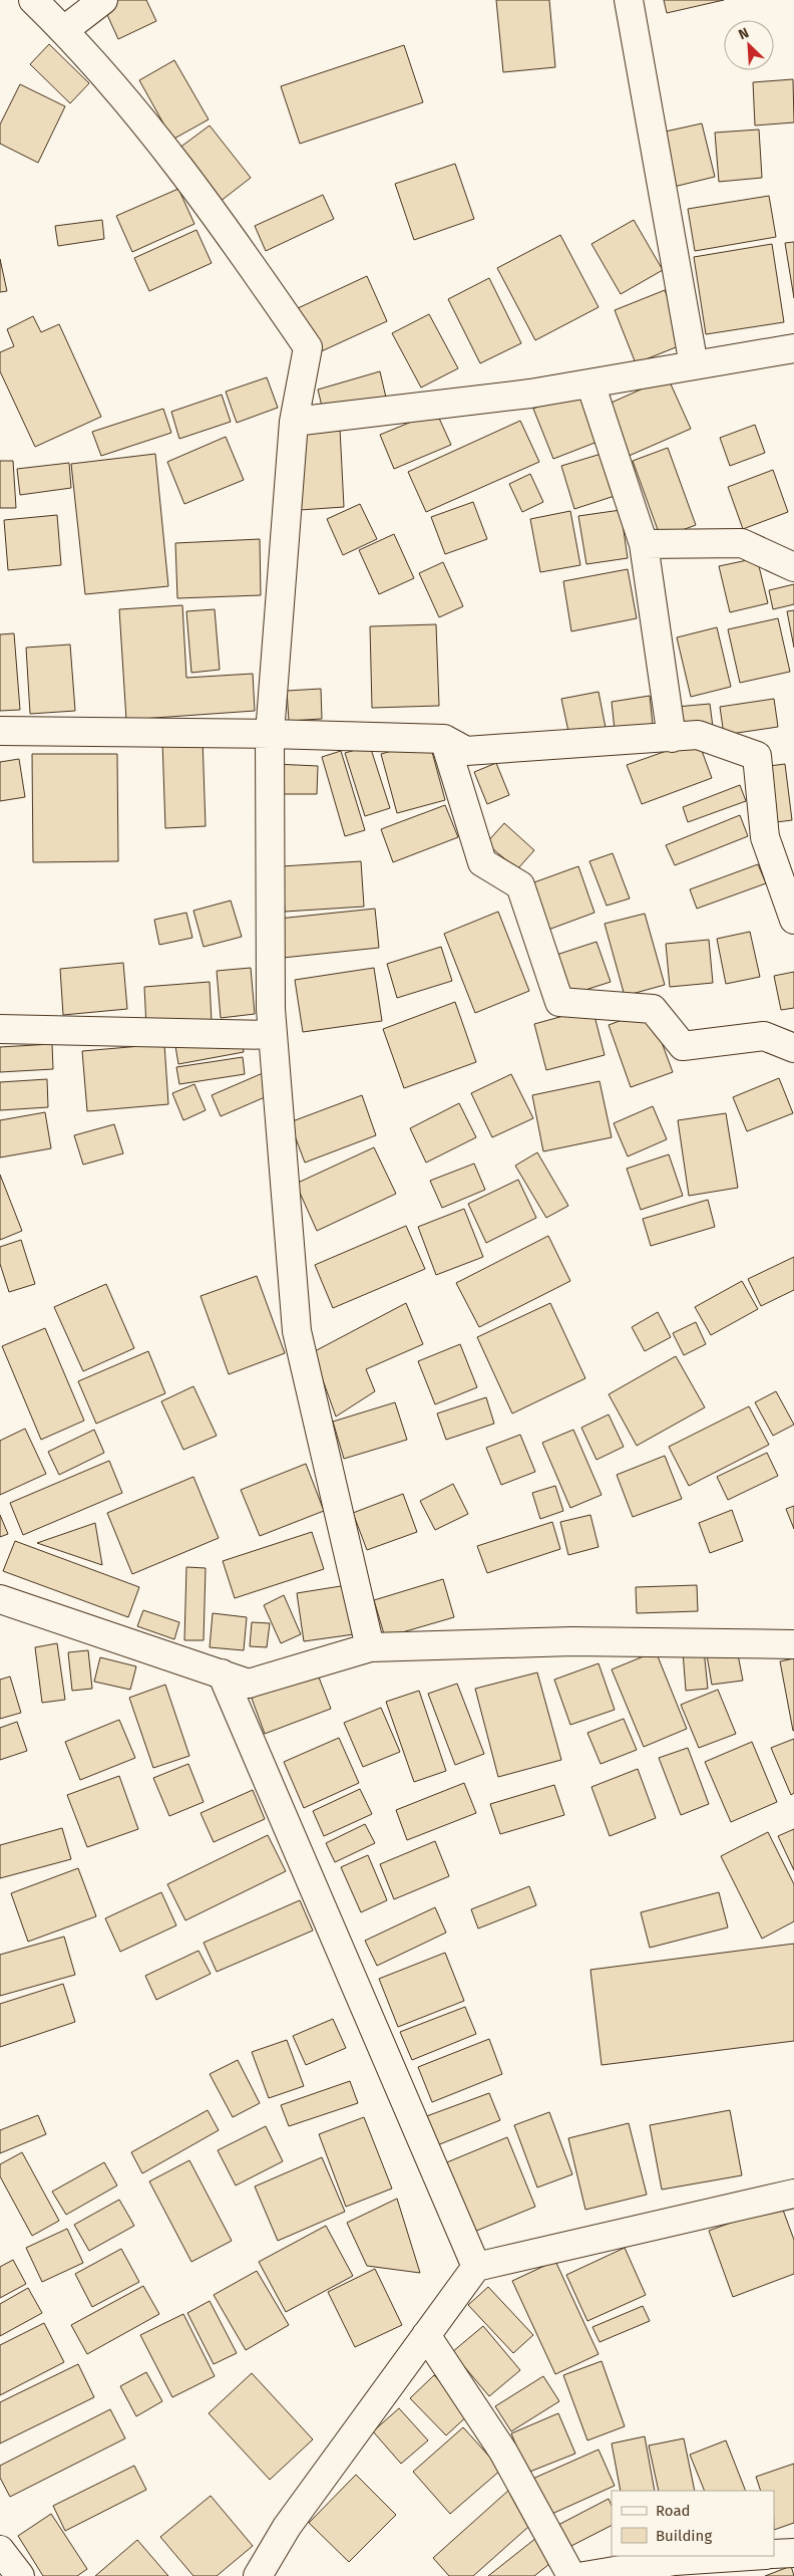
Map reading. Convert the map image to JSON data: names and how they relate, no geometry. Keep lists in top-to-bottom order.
{
  "legend": ["Road", "Building"],
  "north": "top left"
}
